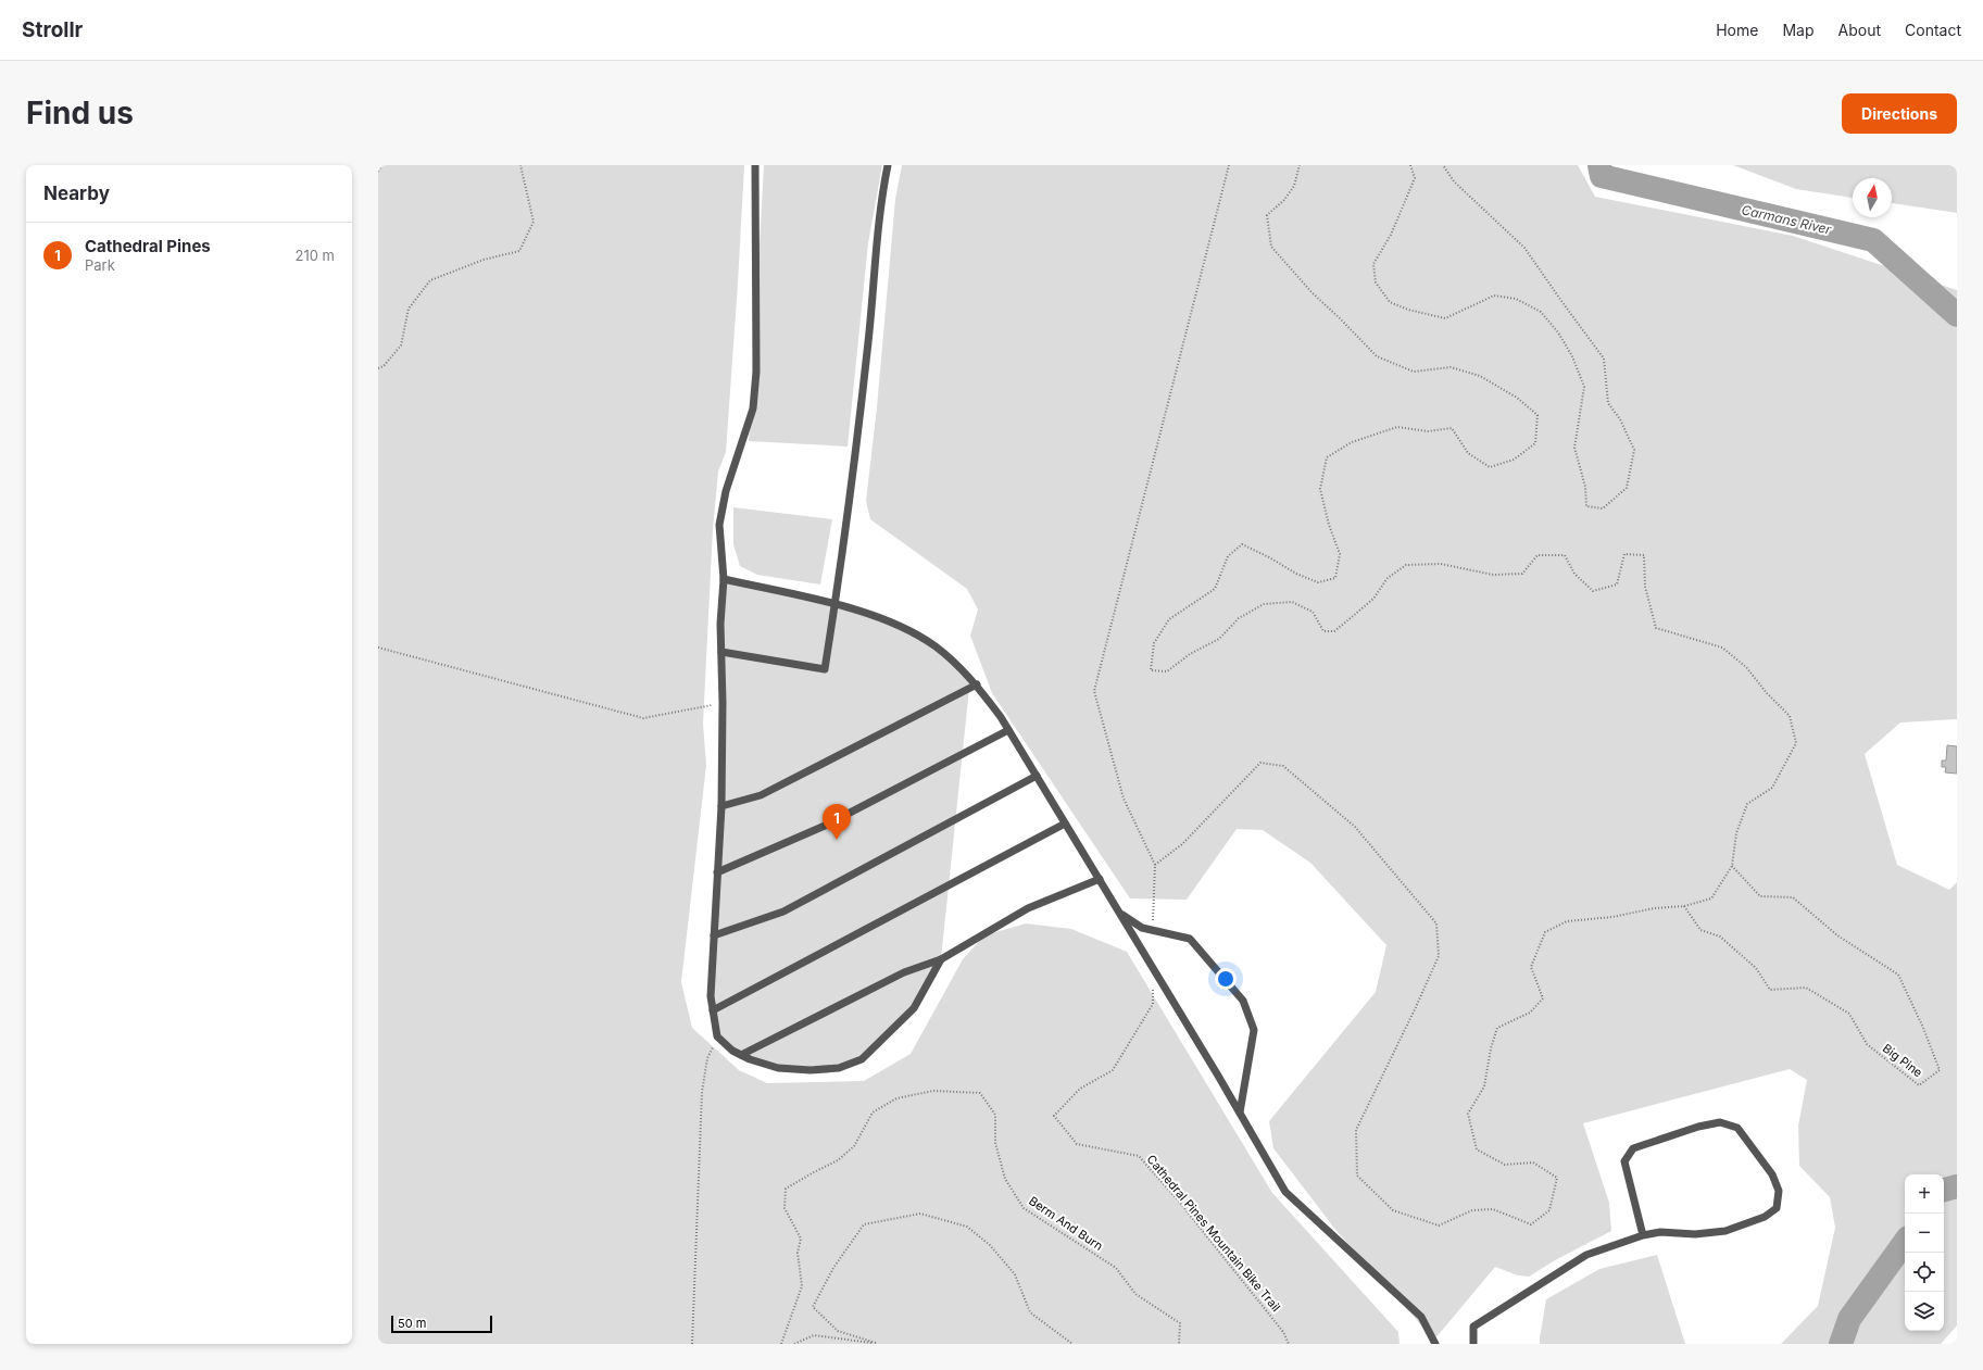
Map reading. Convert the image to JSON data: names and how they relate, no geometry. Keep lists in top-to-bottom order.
{
  "streets": {
    "path": ["Big Pine", "Berm And Burn", "Cathedral Pines Mountain Bike Trail"]
  },
  "water": ["Carmans River"],
  "scale_bar": "50 m",
  "north": "top",
  "page": {
    "header": "Strollr",
    "nav": [
      "Home",
      "Map",
      "About",
      "Contact"
    ],
    "buttons": "Directions",
    "title": "Find us",
    "heading": "Nearby",
    "list": [
      {
        "mark": "1",
        "name": "Cathedral Pines",
        "note": "Park",
        "value": "210 m"
      }
    ],
    "pins": "1",
    "map_buttons": ["+", "−"],
    "scale": "50 m"
  }
}
